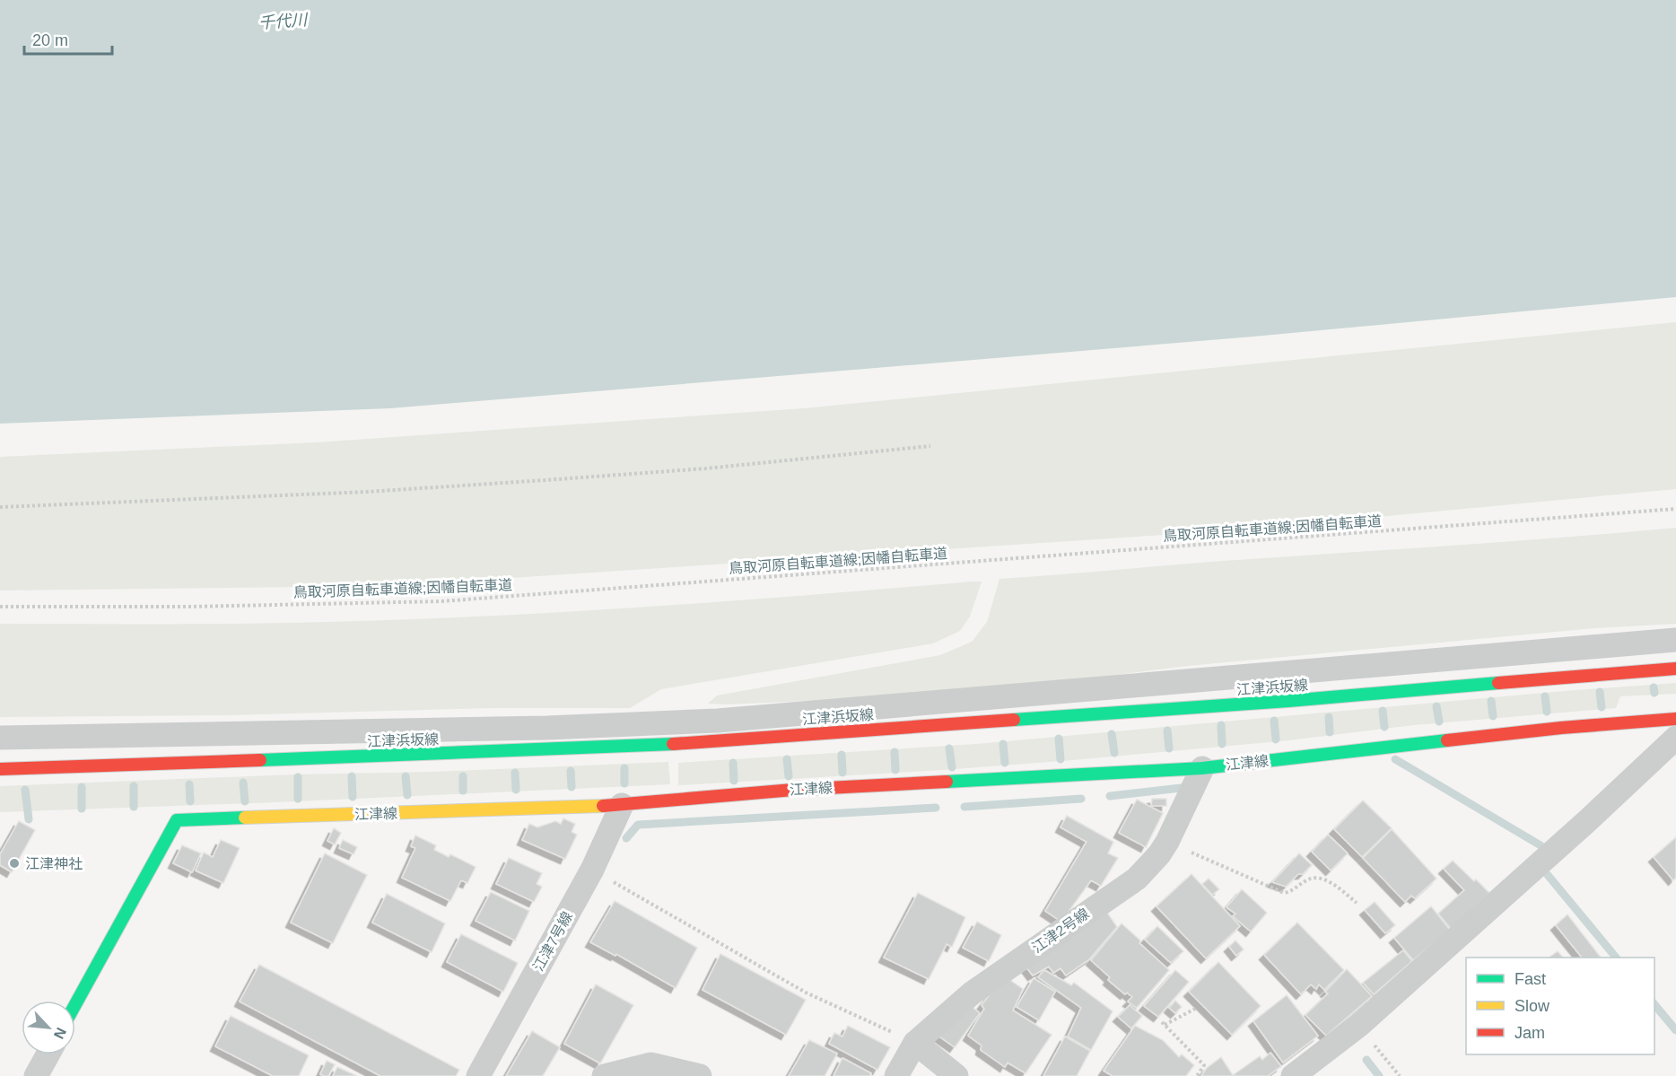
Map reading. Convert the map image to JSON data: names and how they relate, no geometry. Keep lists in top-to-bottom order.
{
  "streets": {
    "street": [
      "江津浜坂線",
      "江津線",
      "江津2号線",
      "江津7号線"
    ],
    "path": ["鳥取河原自転車道線;因幡自転車道"]
  },
  "crossings": [
    ["江津線", "江津2号線"],
    ["江津線", "江津7号線"]
  ],
  "water": ["千代川"],
  "places": ["江津神社"],
  "legend": ["Fast", "Slow", "Jam"],
  "scale_bar": "20 m",
  "north": "bottom right"
}
